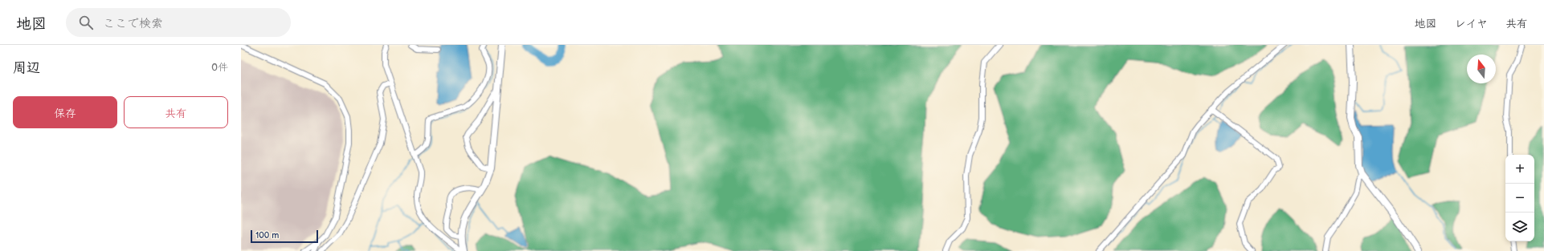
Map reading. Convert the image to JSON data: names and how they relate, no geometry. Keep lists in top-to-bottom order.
{
  "scale_bar": "100 m",
  "north": "top",
  "page": {
    "header": "地図",
    "search": "ここで検索",
    "nav": ["地図", "レイヤ", "共有"],
    "heading": ["周辺", "0件"],
    "buttons": ["保存", "共有"],
    "map_buttons": ["+", "−"],
    "scale": "100 m"
  }
}
